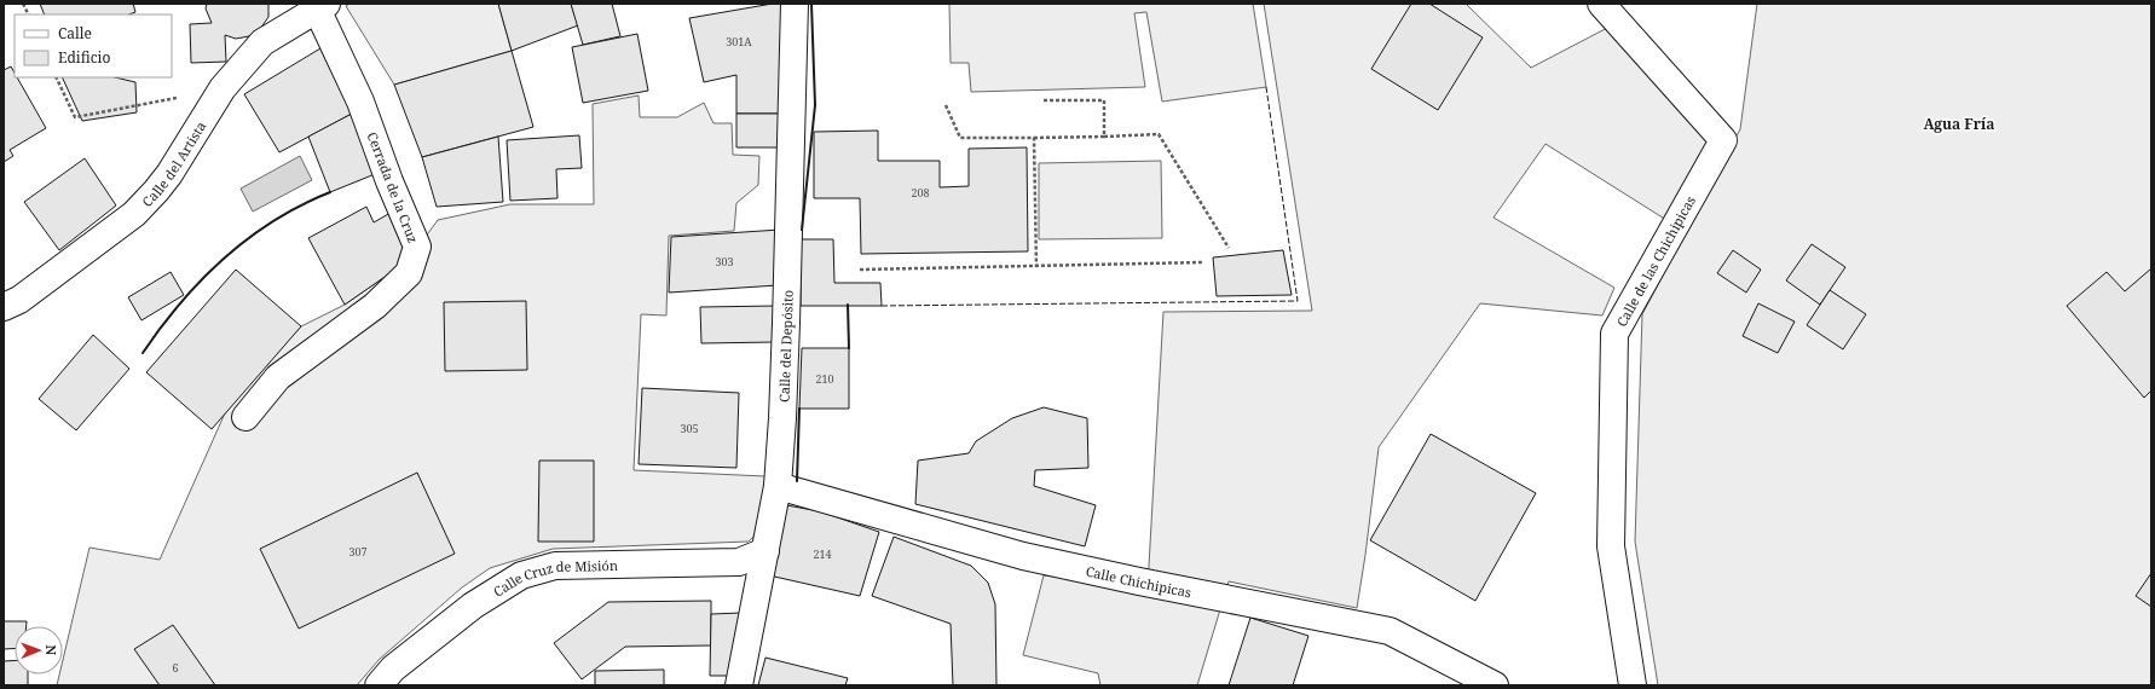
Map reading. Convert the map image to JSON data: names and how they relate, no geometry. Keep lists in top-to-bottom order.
{
  "streets": {
    "street": [
      "Calle del Artista",
      "Cerrada de la Cruz",
      "Calle de las Chichipicas",
      "Calle del Depósito",
      "Calle Cruz de Misión",
      "Calle Chichipicas"
    ]
  },
  "crossings": [
    ["Calle del Artista", "Cerrada de la Cruz"],
    ["Calle del Depósito", "Calle Cruz de Misión"],
    ["Calle del Depósito", "Calle Chichipicas"]
  ],
  "districts": ["Agua Fría"],
  "house_numbers": [
    "301A",
    "208",
    "303",
    "210",
    "305",
    "307",
    "214",
    "6"
  ],
  "legend": ["Calle", "Edificio"],
  "north": "right"
}
